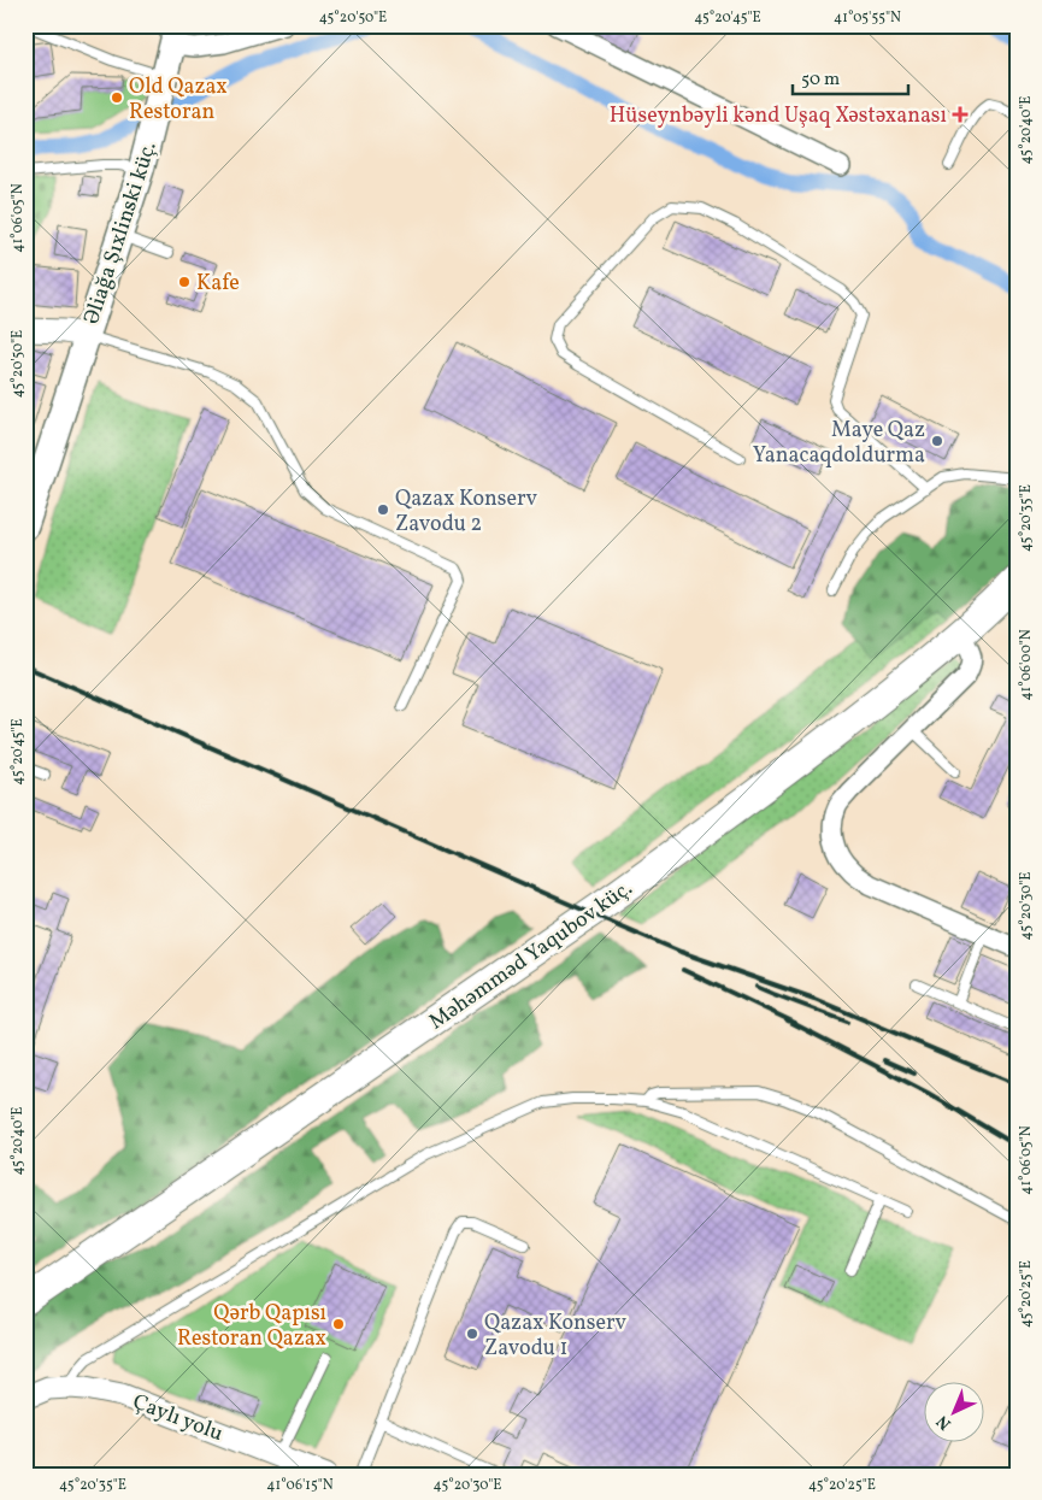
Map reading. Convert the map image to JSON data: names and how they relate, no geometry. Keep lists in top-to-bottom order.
{
  "streets": {
    "main road": ["Əliağa Şıxlinski küç.", "Məhəmməd Yaqubov küç."],
    "street": ["Çaylı yolu"]
  },
  "places": {
    "other": [
      "Old Qazax Restoran",
      "Kafe",
      "Maye Qaz Yanacaqdoldurma",
      "Qazax Konserv Zavodu 2",
      "Qərb Qapısı Restoran Qazax",
      "Qazax Konserv Zavodu 1"
    ],
    "health": ["Hüseynbəyli kənd Uşaq Xəstəxanası"]
  },
  "scale_bar": "50 m",
  "north": "bottom left",
  "coordinates": [
    "45°20'50\"E",
    "45°20'45\"E",
    "41°05'55\"N",
    "45°20'40\"E",
    "41°06'05\"N",
    "45°20'35\"E",
    "41°06'00\"N",
    "45°20'30\"E",
    "45°20'25\"E",
    "41°06'15\"N"
  ]
}
